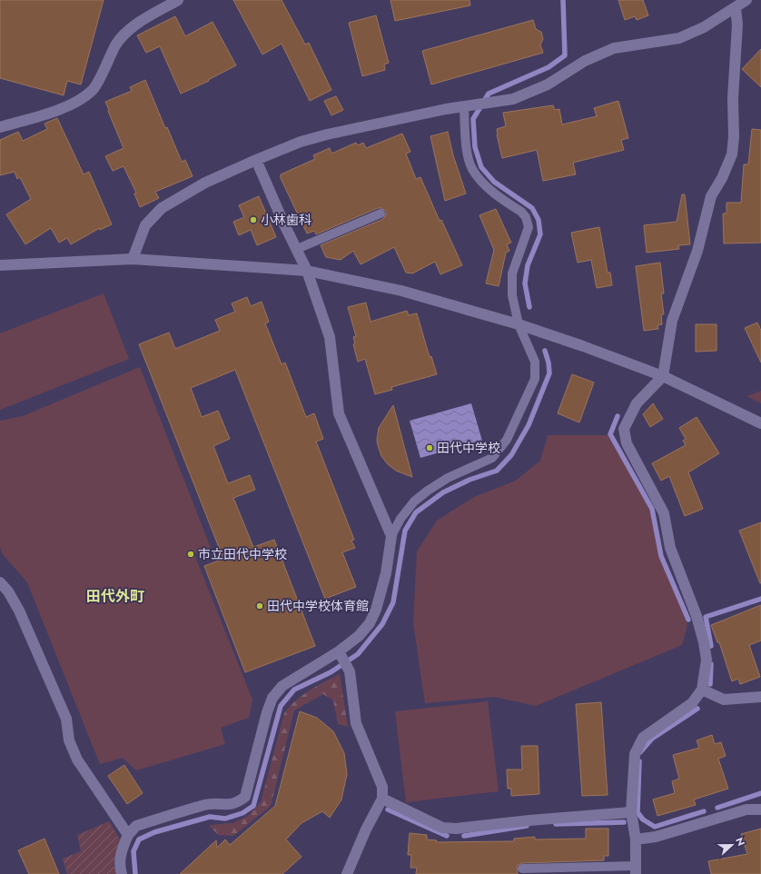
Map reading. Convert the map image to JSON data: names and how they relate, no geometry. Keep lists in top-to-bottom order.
{
  "districts": ["田代外町"],
  "places": [
    "小林歯科",
    "田代中学校",
    "市立田代中学校",
    "田代中学校体育館"
  ],
  "north": "right"
}
